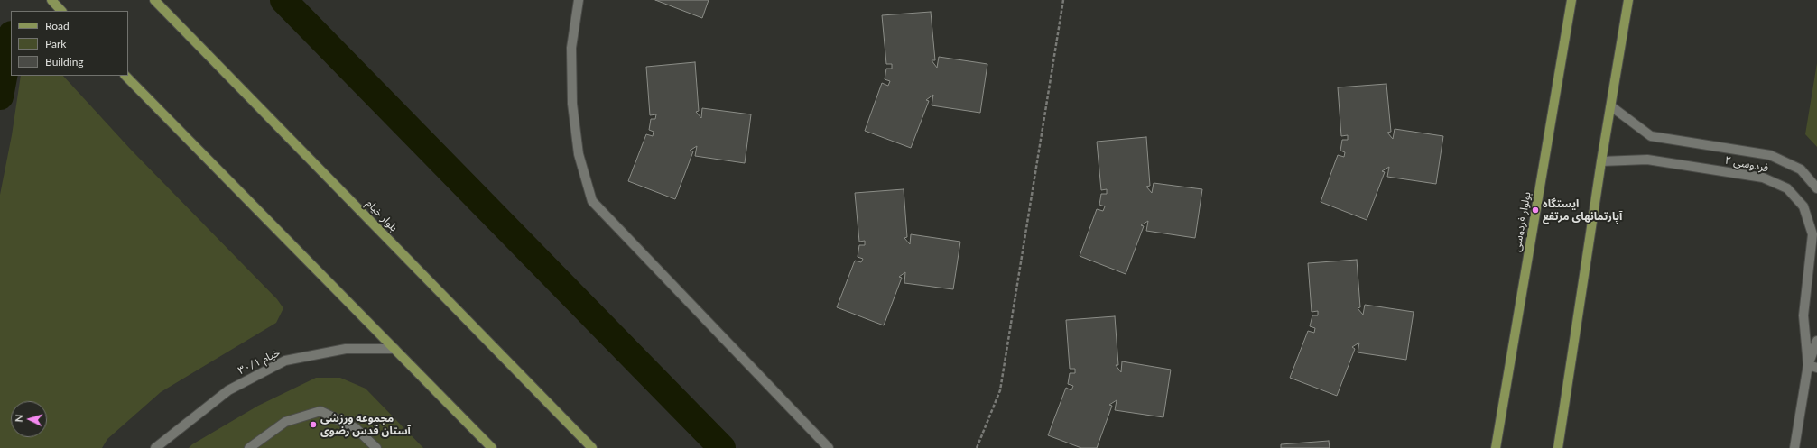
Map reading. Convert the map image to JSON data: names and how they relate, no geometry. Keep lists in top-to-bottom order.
{
  "streets": {
    "main road": ["بلوار خیام", "بولوار فردوسی"],
    "street": ["فردوسی ۲", "خیام ۳۰/۱"]
  },
  "places": ["ایستگاه آپارتمانهای مرتفع", "مجموعه ورزشی آستان قدس رضوی"],
  "legend": ["Road", "Park", "Building"],
  "north": "left"
}
